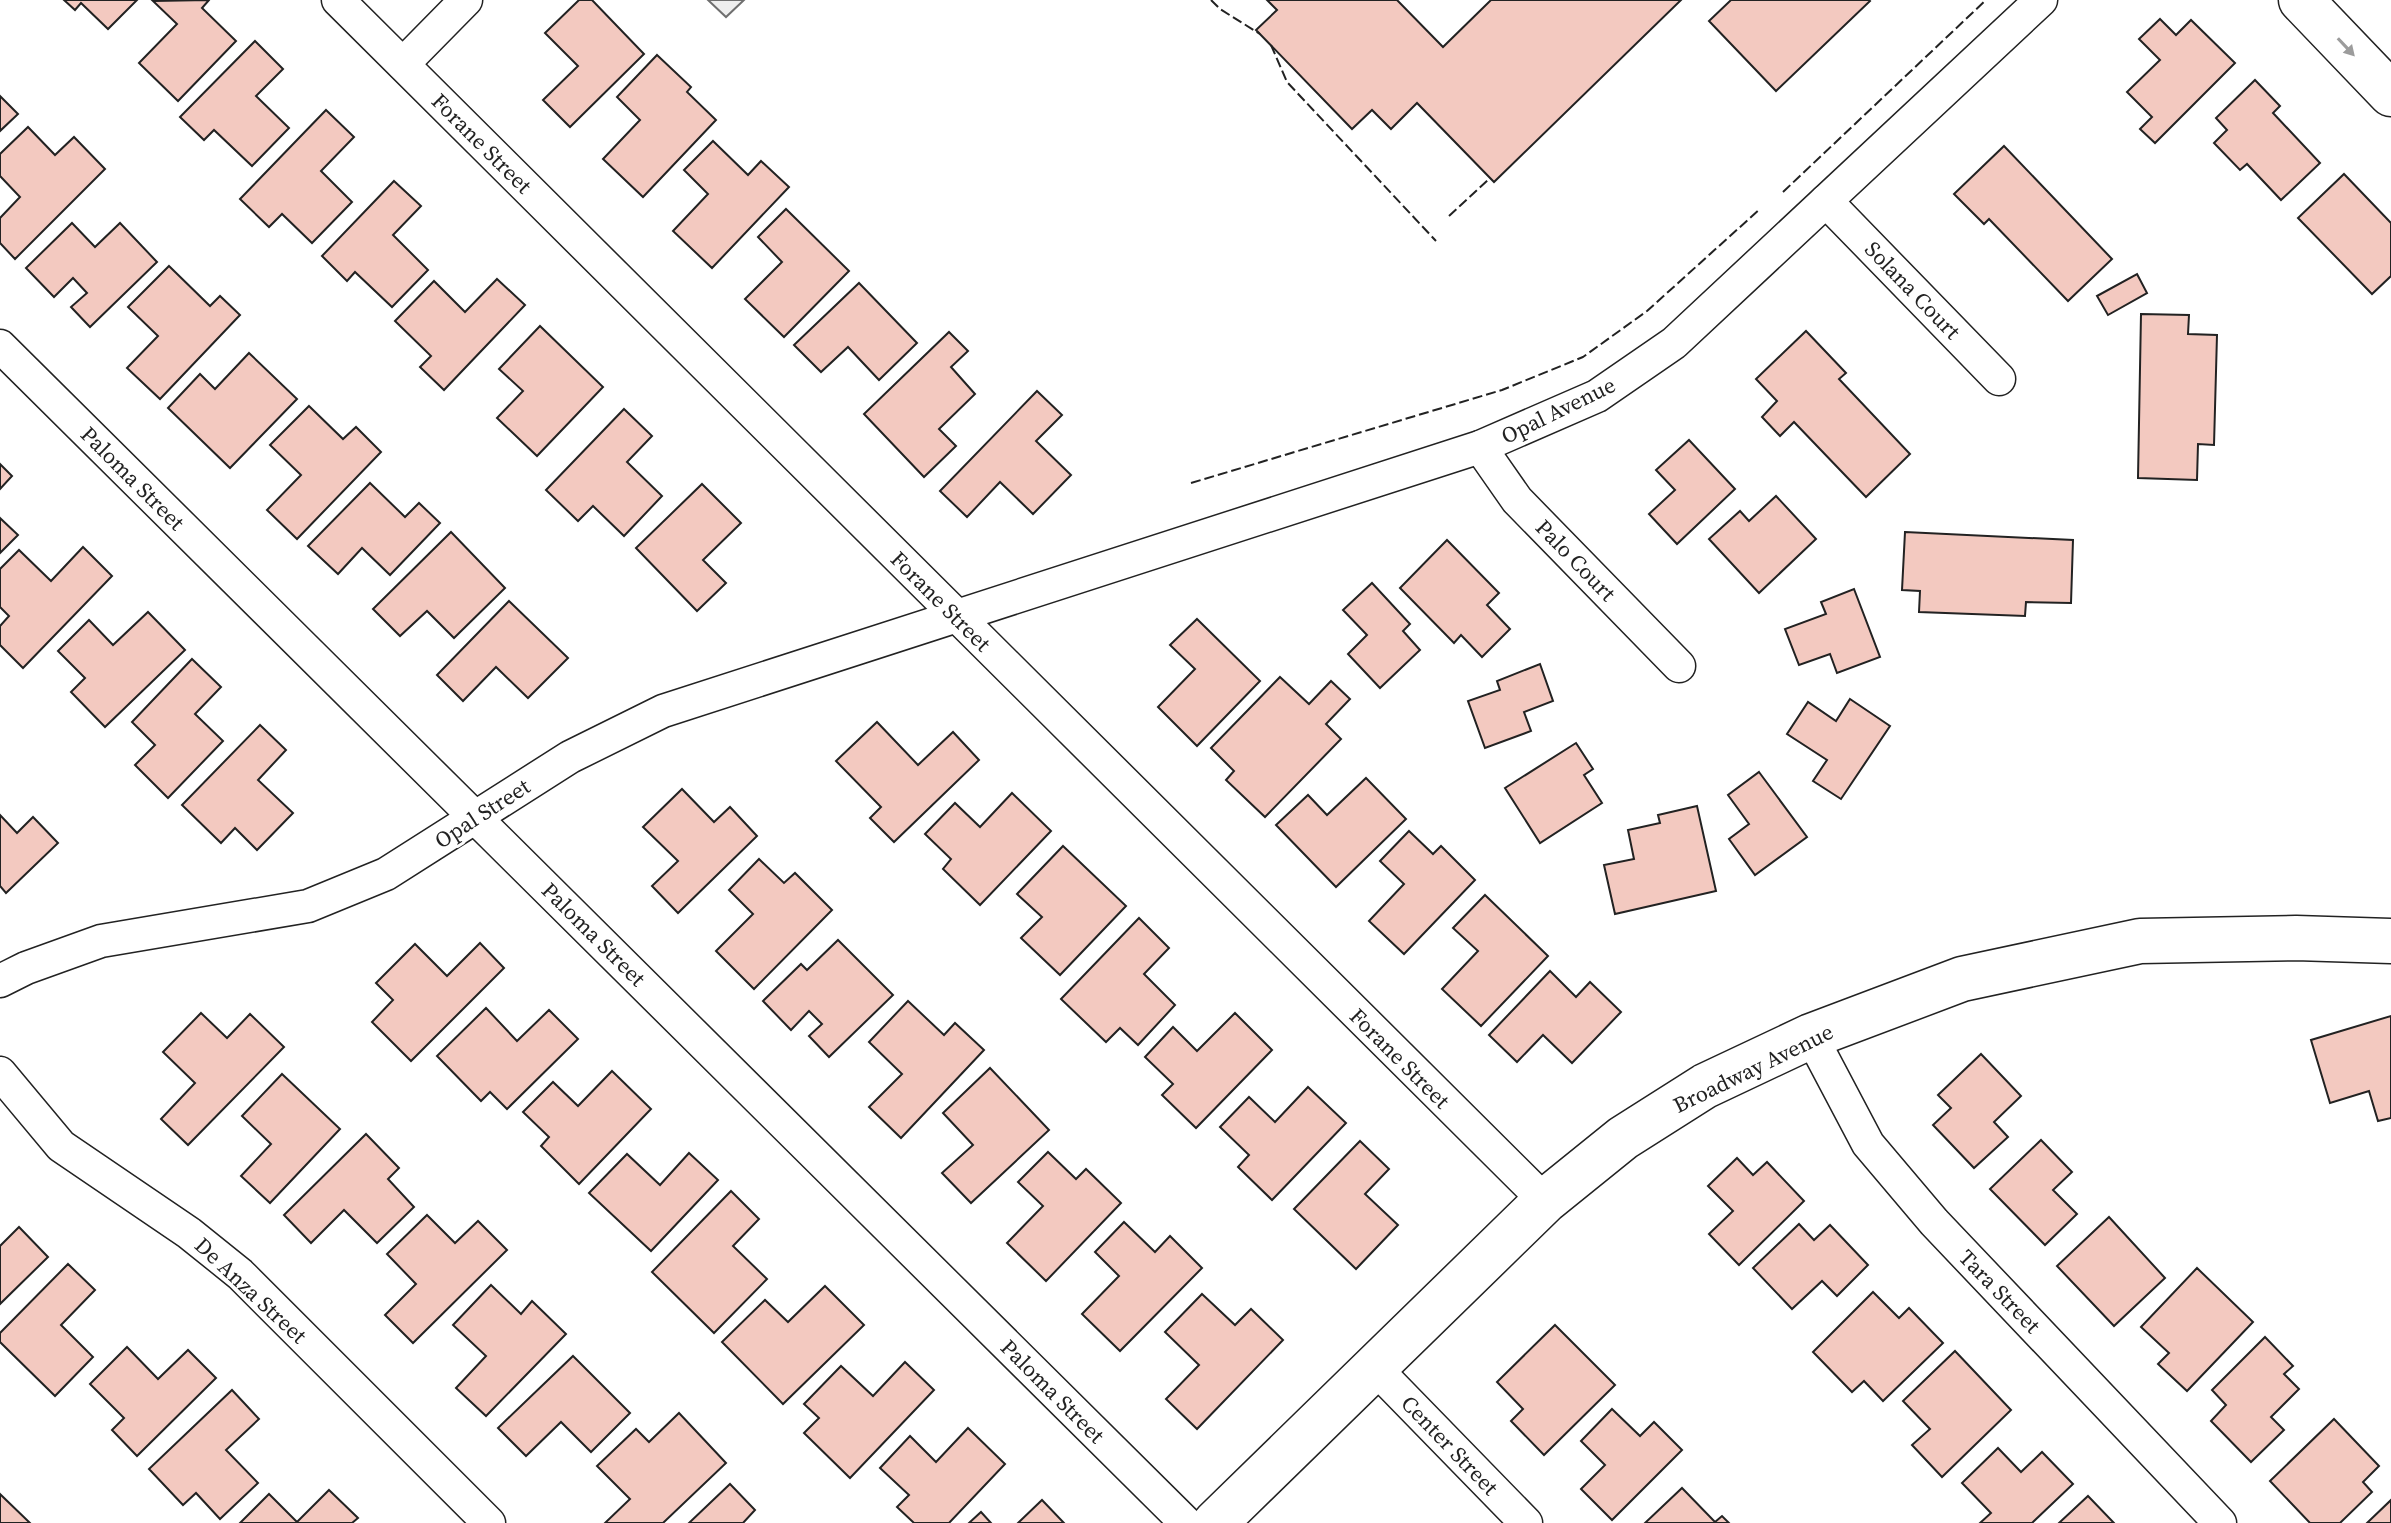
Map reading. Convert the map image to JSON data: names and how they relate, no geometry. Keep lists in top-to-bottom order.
{
  "streets": {
    "street": [
      "Forane Street",
      "Solana Court",
      "Opal Avenue",
      "Paloma Street",
      "Palo Court",
      "Opal Street",
      "Broadway Avenue",
      "De Anza Street",
      "Tara Street",
      "Center Street"
    ]
  },
  "crossings": [
    ["Forane Street", "Opal Avenue"],
    ["Forane Street", "Opal Street"],
    ["Forane Street", "Broadway Avenue"],
    ["Solana Court", "Opal Avenue"],
    ["Opal Avenue", "Palo Court"],
    ["Opal Avenue", "Opal Street"],
    ["Paloma Street", "Opal Street"],
    ["Broadway Avenue", "Tara Street"],
    ["Broadway Avenue", "Center Street"]
  ]
}
